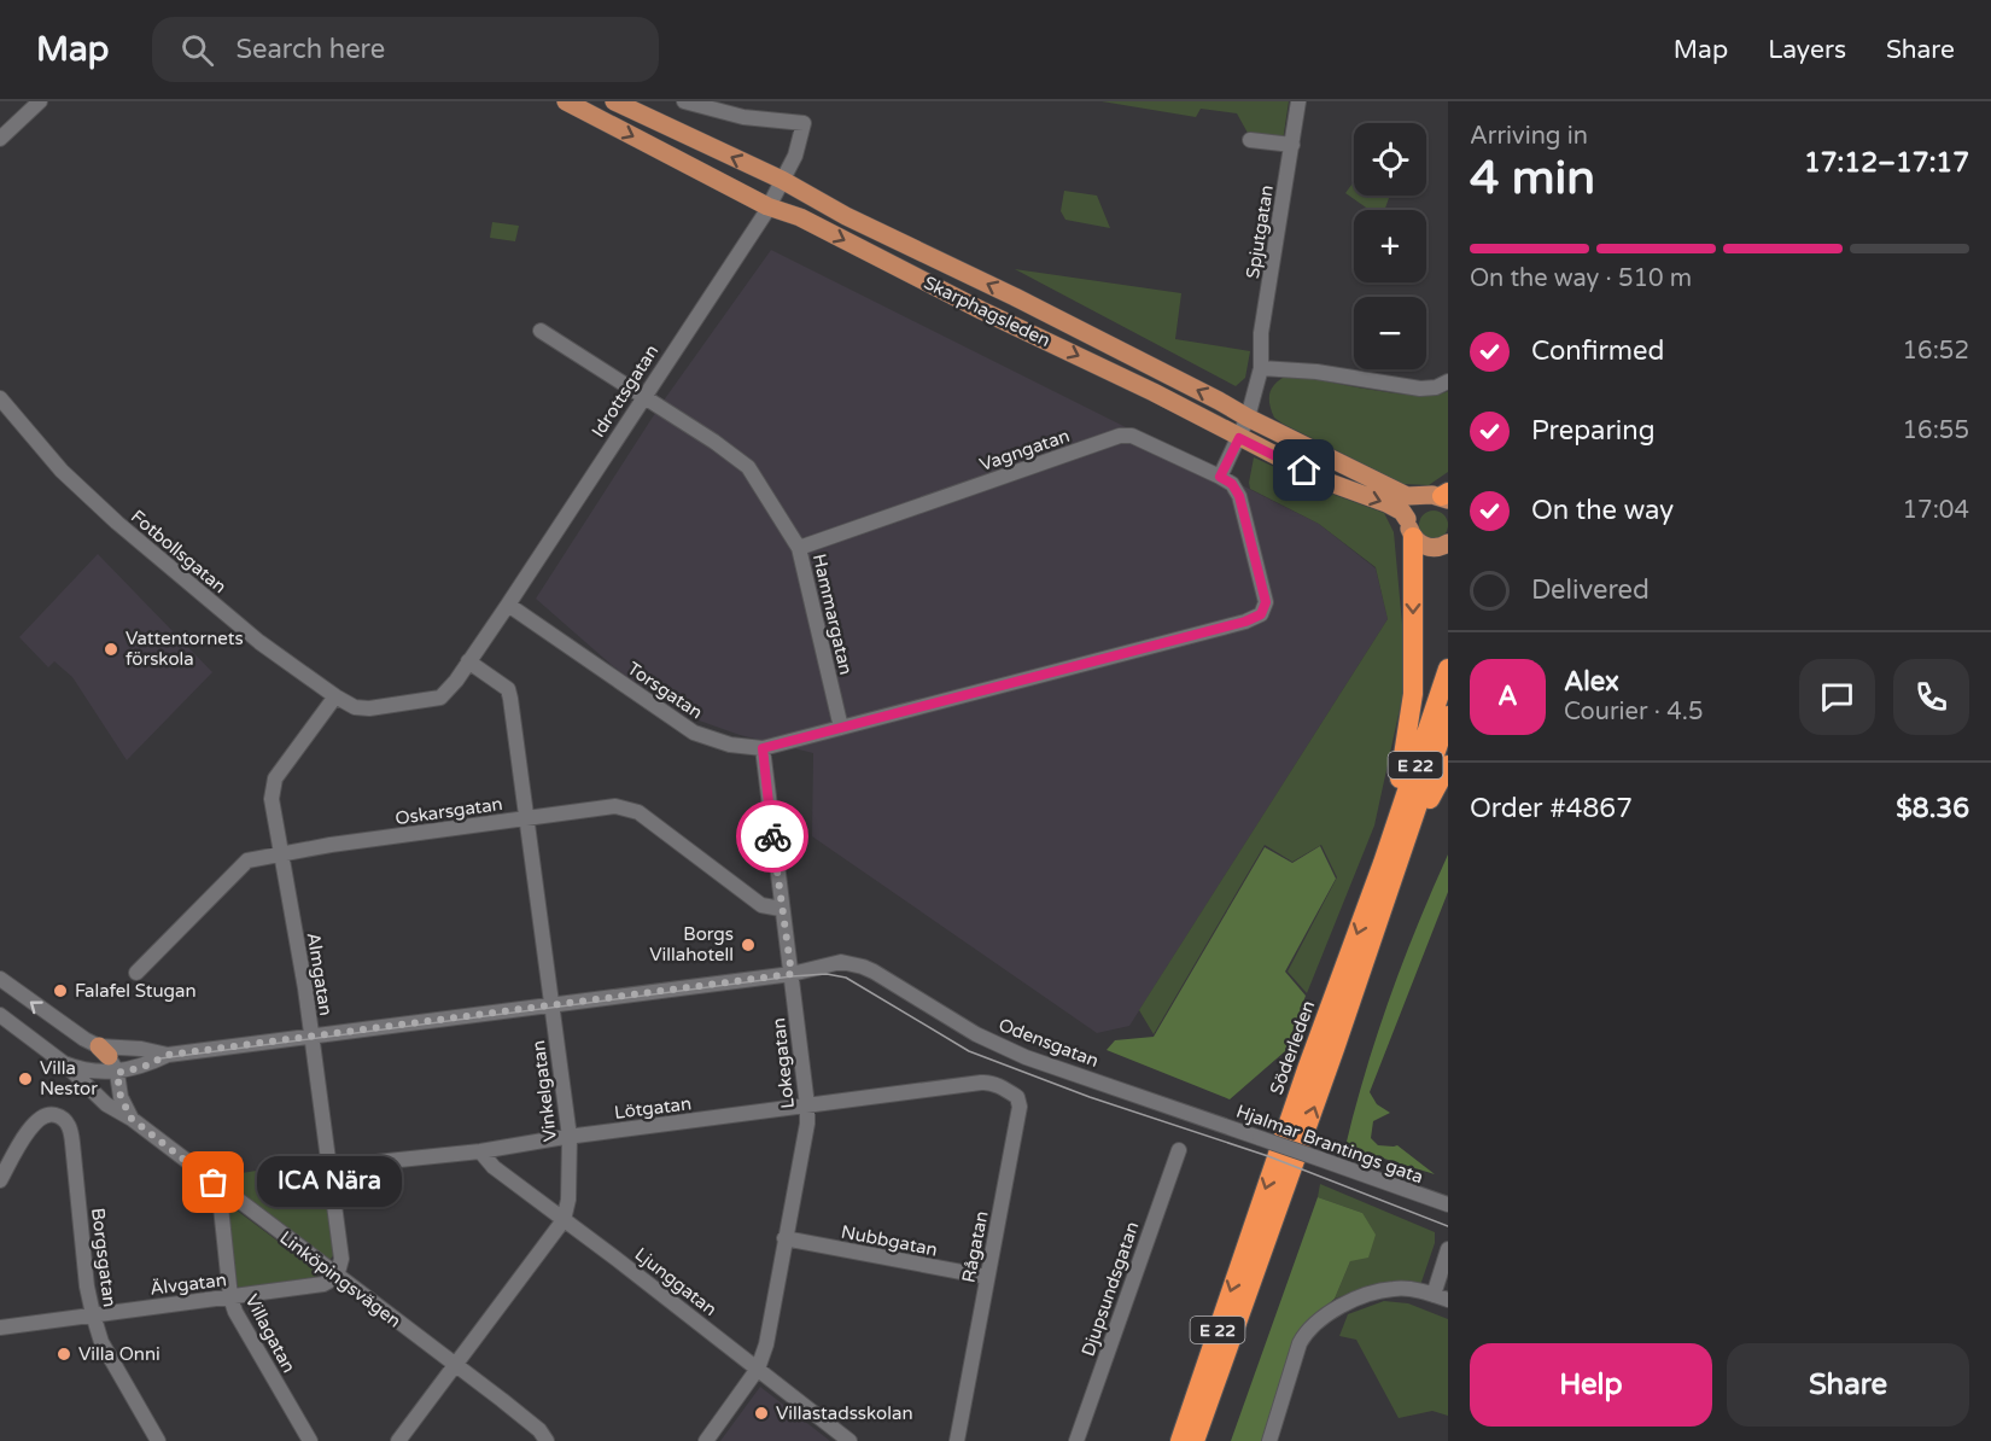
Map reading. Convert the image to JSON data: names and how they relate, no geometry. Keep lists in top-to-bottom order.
{
  "streets": {
    "highway": ["E 22", "Söderleden"],
    "main road": ["Skarphagsleden"],
    "street": [
      "Spjutgatan",
      "Idrottsgatan",
      "Vagngatan",
      "Fotbollsgatan",
      "Hammargatan",
      "Torsgatan",
      "Oskarsgatan",
      "Almgatan",
      "Odensgatan",
      "Lokegatan",
      "Vinkelgatan",
      "Lötgatan",
      "Hjalmar Brantings gata",
      "Nubbgatan",
      "Rågatan",
      "Borgsgatan",
      "Linköpingsvägen",
      "Ljunggatan",
      "Älvgatan",
      "Djupsundsgatan",
      "Villagatan"
    ]
  },
  "crossings": [
    ["Spjutgatan", "Skarphagsleden"],
    ["Skarphagsleden", "Idrottsgatan"],
    ["Idrottsgatan", "Fotbollsgatan"],
    ["Idrottsgatan", "Hammargatan"],
    ["Idrottsgatan", "Torsgatan"],
    ["Idrottsgatan", "Vinkelgatan"],
    ["Vagngatan", "Hammargatan"],
    ["Vagngatan", "Torsgatan"],
    ["Fotbollsgatan", "Almgatan"],
    ["Hammargatan", "Torsgatan"],
    ["Torsgatan", "Lokegatan"],
    ["Oskarsgatan", "Almgatan"],
    ["Oskarsgatan", "Lokegatan"],
    ["Oskarsgatan", "Vinkelgatan"],
    ["Almgatan", "Odensgatan"],
    ["Almgatan", "Lötgatan"],
    ["Almgatan", "Linköpingsvägen"],
    ["Almgatan", "Älvgatan"],
    ["Odensgatan", "Lokegatan"],
    ["Odensgatan", "Vinkelgatan"],
    ["Odensgatan", "Hjalmar Brantings gata"],
    ["Odensgatan", "Linköpingsvägen"],
    ["Lokegatan", "Lötgatan"],
    ["Lokegatan", "Nubbgatan"],
    ["Lokegatan", "Ljunggatan"],
    ["Vinkelgatan", "Lötgatan"],
    ["Vinkelgatan", "Linköpingsvägen"],
    ["Vinkelgatan", "Ljunggatan"],
    ["Lötgatan", "Rågatan"],
    ["Lötgatan", "Ljunggatan"],
    ["Nubbgatan", "Rågatan"],
    ["Borgsgatan", "Älvgatan"],
    ["Linköpingsvägen", "Älvgatan"],
    ["Linköpingsvägen", "Villagatan"],
    ["Älvgatan", "Villagatan"]
  ],
  "places": [
    "Vattentornets förskola",
    "Borgs Villahotell",
    "Falafel Stugan",
    "Villa Nestor",
    "ICA Nära",
    "Villa Onni",
    "Villastadsskolan"
  ],
  "page": {
    "header": "Map",
    "search": "Search here",
    "nav": ["Map", "Layers", "Share"],
    "heading": ["4 min", "Arriving in", "17:12–17:17"],
    "panel": [
      "Alex",
      "Courier · 4.5",
      "Order #4867",
      "$8.36"
    ],
    "map_buttons": ["+", "−"],
    "bar": "On the way · 510 m",
    "list": [
      ["Confirmed", "16:52"],
      ["Preparing", "16:55"],
      ["On the way", "17:04"],
      "Delivered"
    ],
    "round": "A",
    "bubble": "ICA Nära",
    "buttons": ["Help", "Share"]
  }
}
